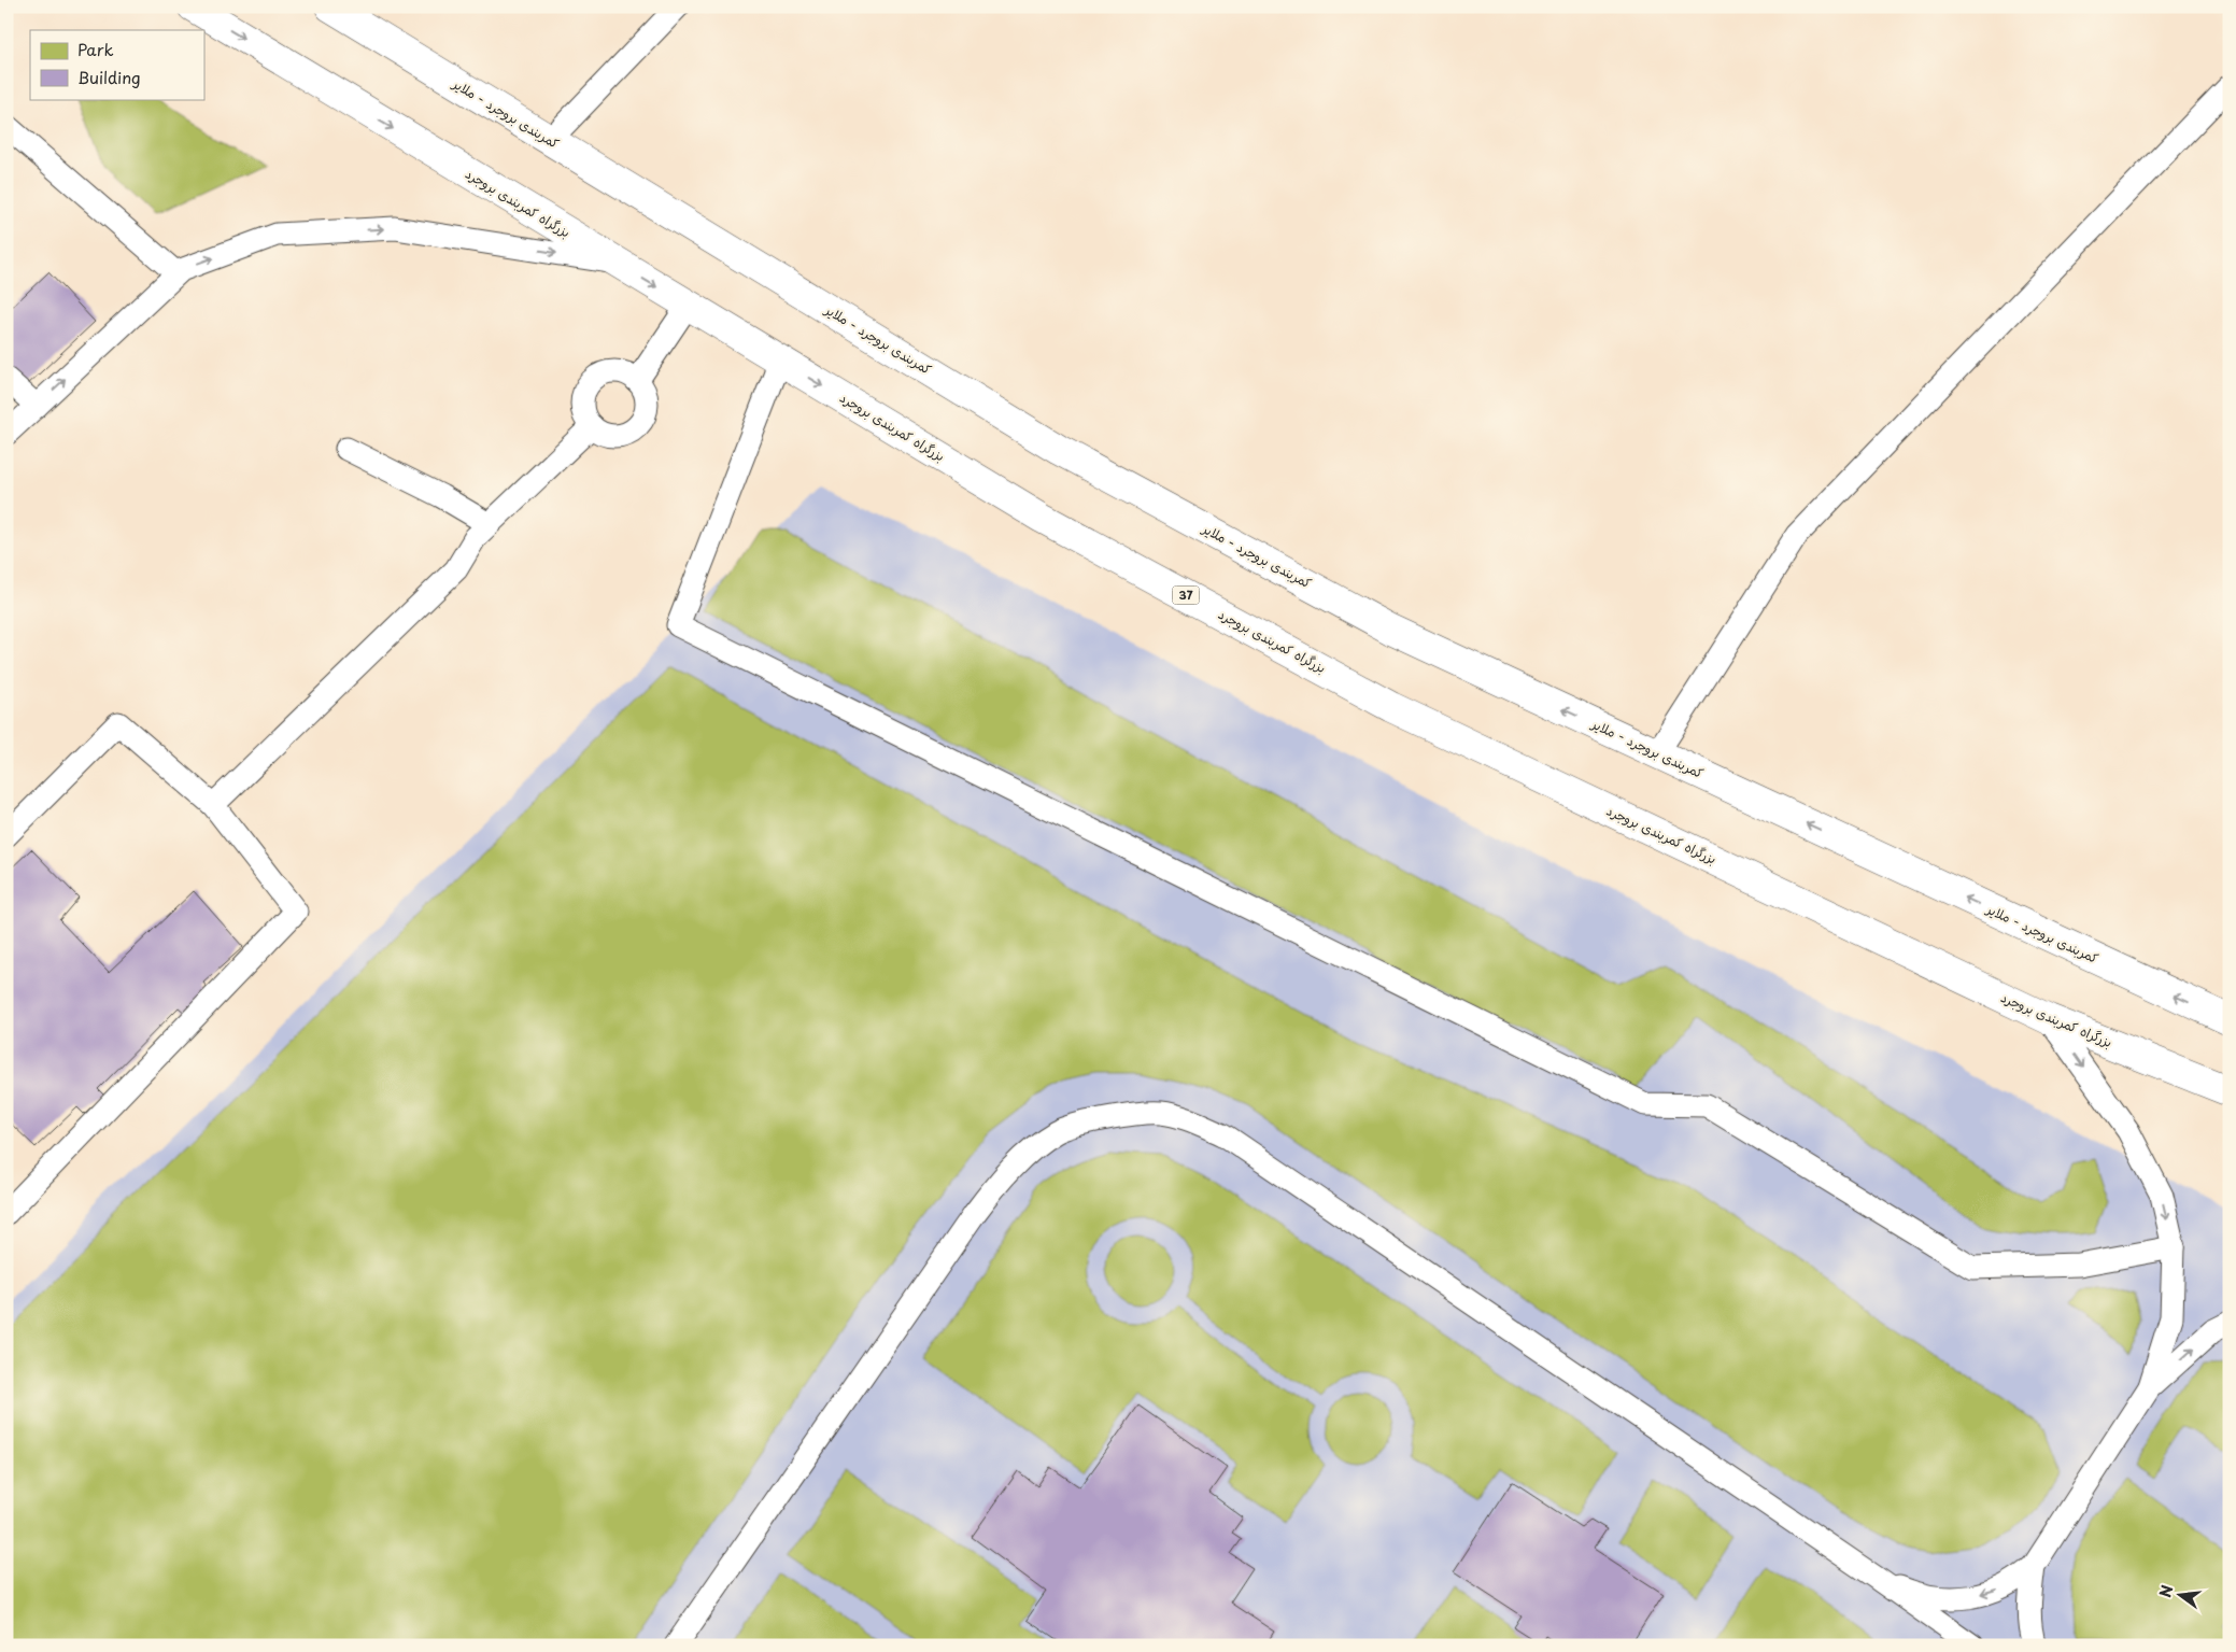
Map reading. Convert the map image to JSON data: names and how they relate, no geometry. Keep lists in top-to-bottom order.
{
  "streets": {
    "highway": ["کمربندی بروجرد - ملایر", "بزرگراه کمربندی بروجرد", "37"]
  },
  "one_way": ["کمربندی بروجرد - ملایر", "بزرگراه کمربندی بروجرد"],
  "legend": ["Park", "Building"],
  "north": "left"
}
